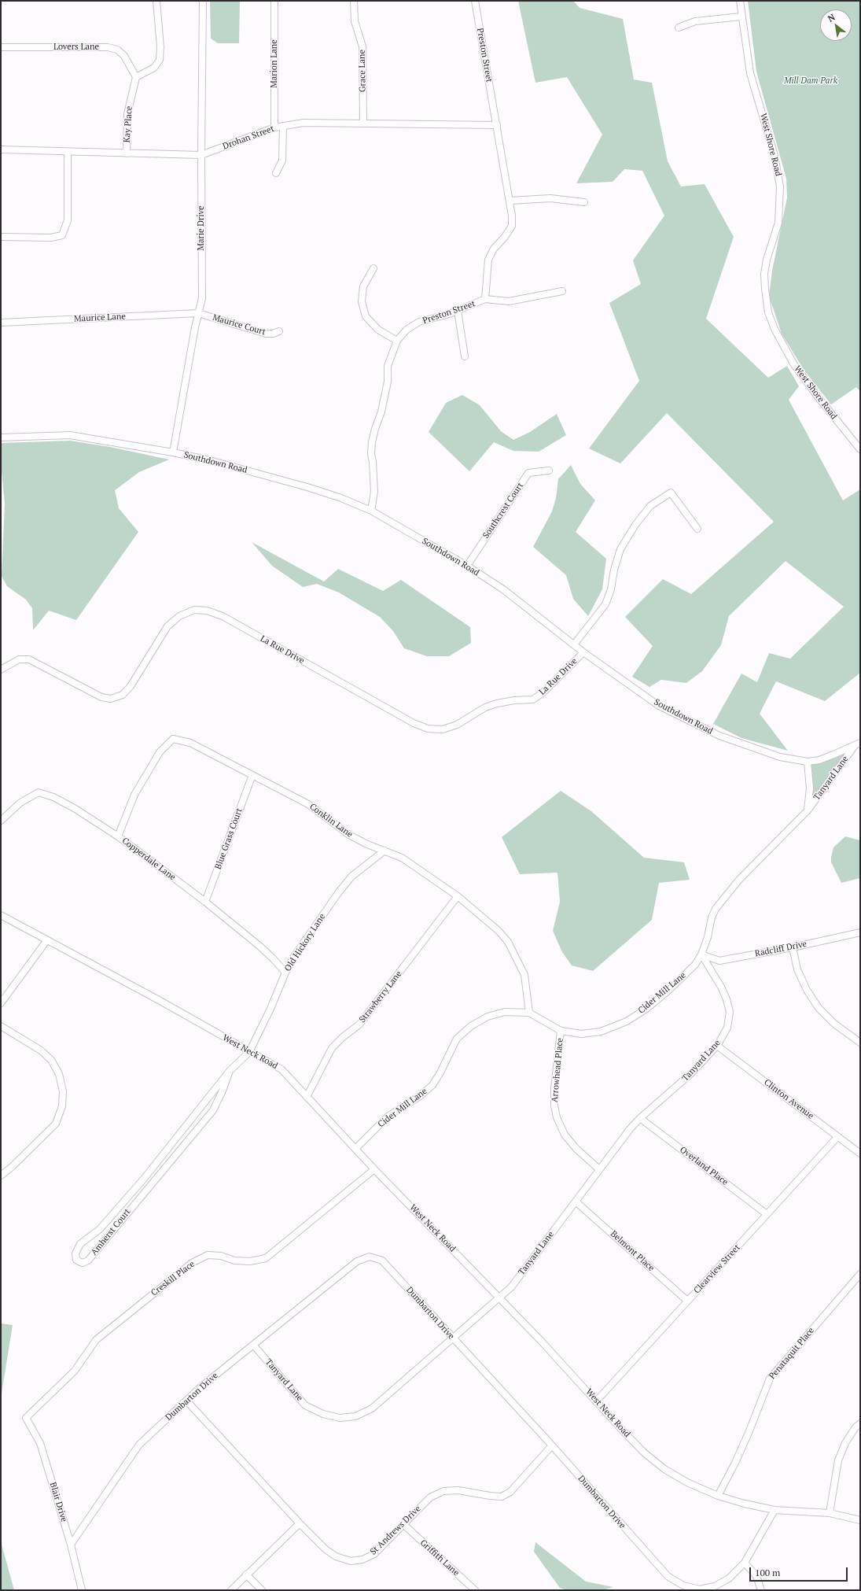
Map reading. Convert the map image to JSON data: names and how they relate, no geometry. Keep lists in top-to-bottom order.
{
  "streets": {
    "street": [
      "Lovers Lane",
      "Preston Street",
      "Marion Lane",
      "Grace Lane",
      "Kay Place",
      "Drohan Street",
      "West Shore Road",
      "Marie Drive",
      "Maurice Lane",
      "Maurice Court",
      "Southdown Road",
      "Southcrest Court",
      "La Rue Drive",
      "Tanyard Lane",
      "Conklin Lane",
      "Blue Grass Court",
      "Copperdale Lane",
      "Old Hickory Lane",
      "Radcliff Drive",
      "Cider Mill Lane",
      "Strawberry Lane",
      "West Neck Road",
      "Arrowhead Place",
      "Clinton Avenue",
      "Overland Place",
      "Amherst Court",
      "Belmont Place",
      "Clearview Street",
      "Creskill Place",
      "Dumbarton Drive",
      "Penataquit Place",
      "Blair Drive",
      "St Andrews Drive",
      "Griffith Lane"
    ]
  },
  "crossings": [
    ["Lovers Lane", "Kay Place"],
    ["Preston Street", "Drohan Street"],
    ["Preston Street", "Southdown Road"],
    ["Marion Lane", "Drohan Street"],
    ["Grace Lane", "Drohan Street"],
    ["Kay Place", "Drohan Street"],
    ["Drohan Street", "Marie Drive"],
    ["Marie Drive", "Maurice Lane"],
    ["Marie Drive", "Maurice Court"],
    ["Marie Drive", "Southdown Road"],
    ["Maurice Lane", "Maurice Court"],
    ["Southdown Road", "Southcrest Court"],
    ["Southdown Road", "La Rue Drive"],
    ["Southdown Road", "Tanyard Lane"],
    ["Tanyard Lane", "Radcliff Drive"],
    ["Tanyard Lane", "Cider Mill Lane"],
    ["Tanyard Lane", "West Neck Road"],
    ["Tanyard Lane", "Arrowhead Place"],
    ["Tanyard Lane", "Clinton Avenue"],
    ["Tanyard Lane", "Overland Place"],
    ["Tanyard Lane", "Belmont Place"],
    ["Tanyard Lane", "Dumbarton Drive"],
    ["Conklin Lane", "Blue Grass Court"],
    ["Conklin Lane", "Copperdale Lane"],
    ["Conklin Lane", "Old Hickory Lane"],
    ["Conklin Lane", "Cider Mill Lane"],
    ["Conklin Lane", "Strawberry Lane"],
    ["Blue Grass Court", "Copperdale Lane"],
    ["Copperdale Lane", "Old Hickory Lane"],
    ["Old Hickory Lane", "West Neck Road"],
    ["Old Hickory Lane", "Amherst Court"],
    ["Cider Mill Lane", "West Neck Road"],
    ["Cider Mill Lane", "Arrowhead Place"],
    ["Strawberry Lane", "West Neck Road"],
    ["West Neck Road", "Amherst Court"],
    ["West Neck Road", "Clearview Street"],
    ["West Neck Road", "Creskill Place"],
    ["West Neck Road", "Dumbarton Drive"],
    ["West Neck Road", "Penataquit Place"],
    ["Clinton Avenue", "Clearview Street"],
    ["Overland Place", "Clearview Street"],
    ["Belmont Place", "Clearview Street"],
    ["Creskill Place", "Blair Drive"],
    ["Dumbarton Drive", "Blair Drive"],
    ["Dumbarton Drive", "St Andrews Drive"],
    ["St Andrews Drive", "Griffith Lane"]
  ],
  "parks": ["Mill Dam Park"],
  "scale_bar": "100 m",
  "north": "top left"
}
